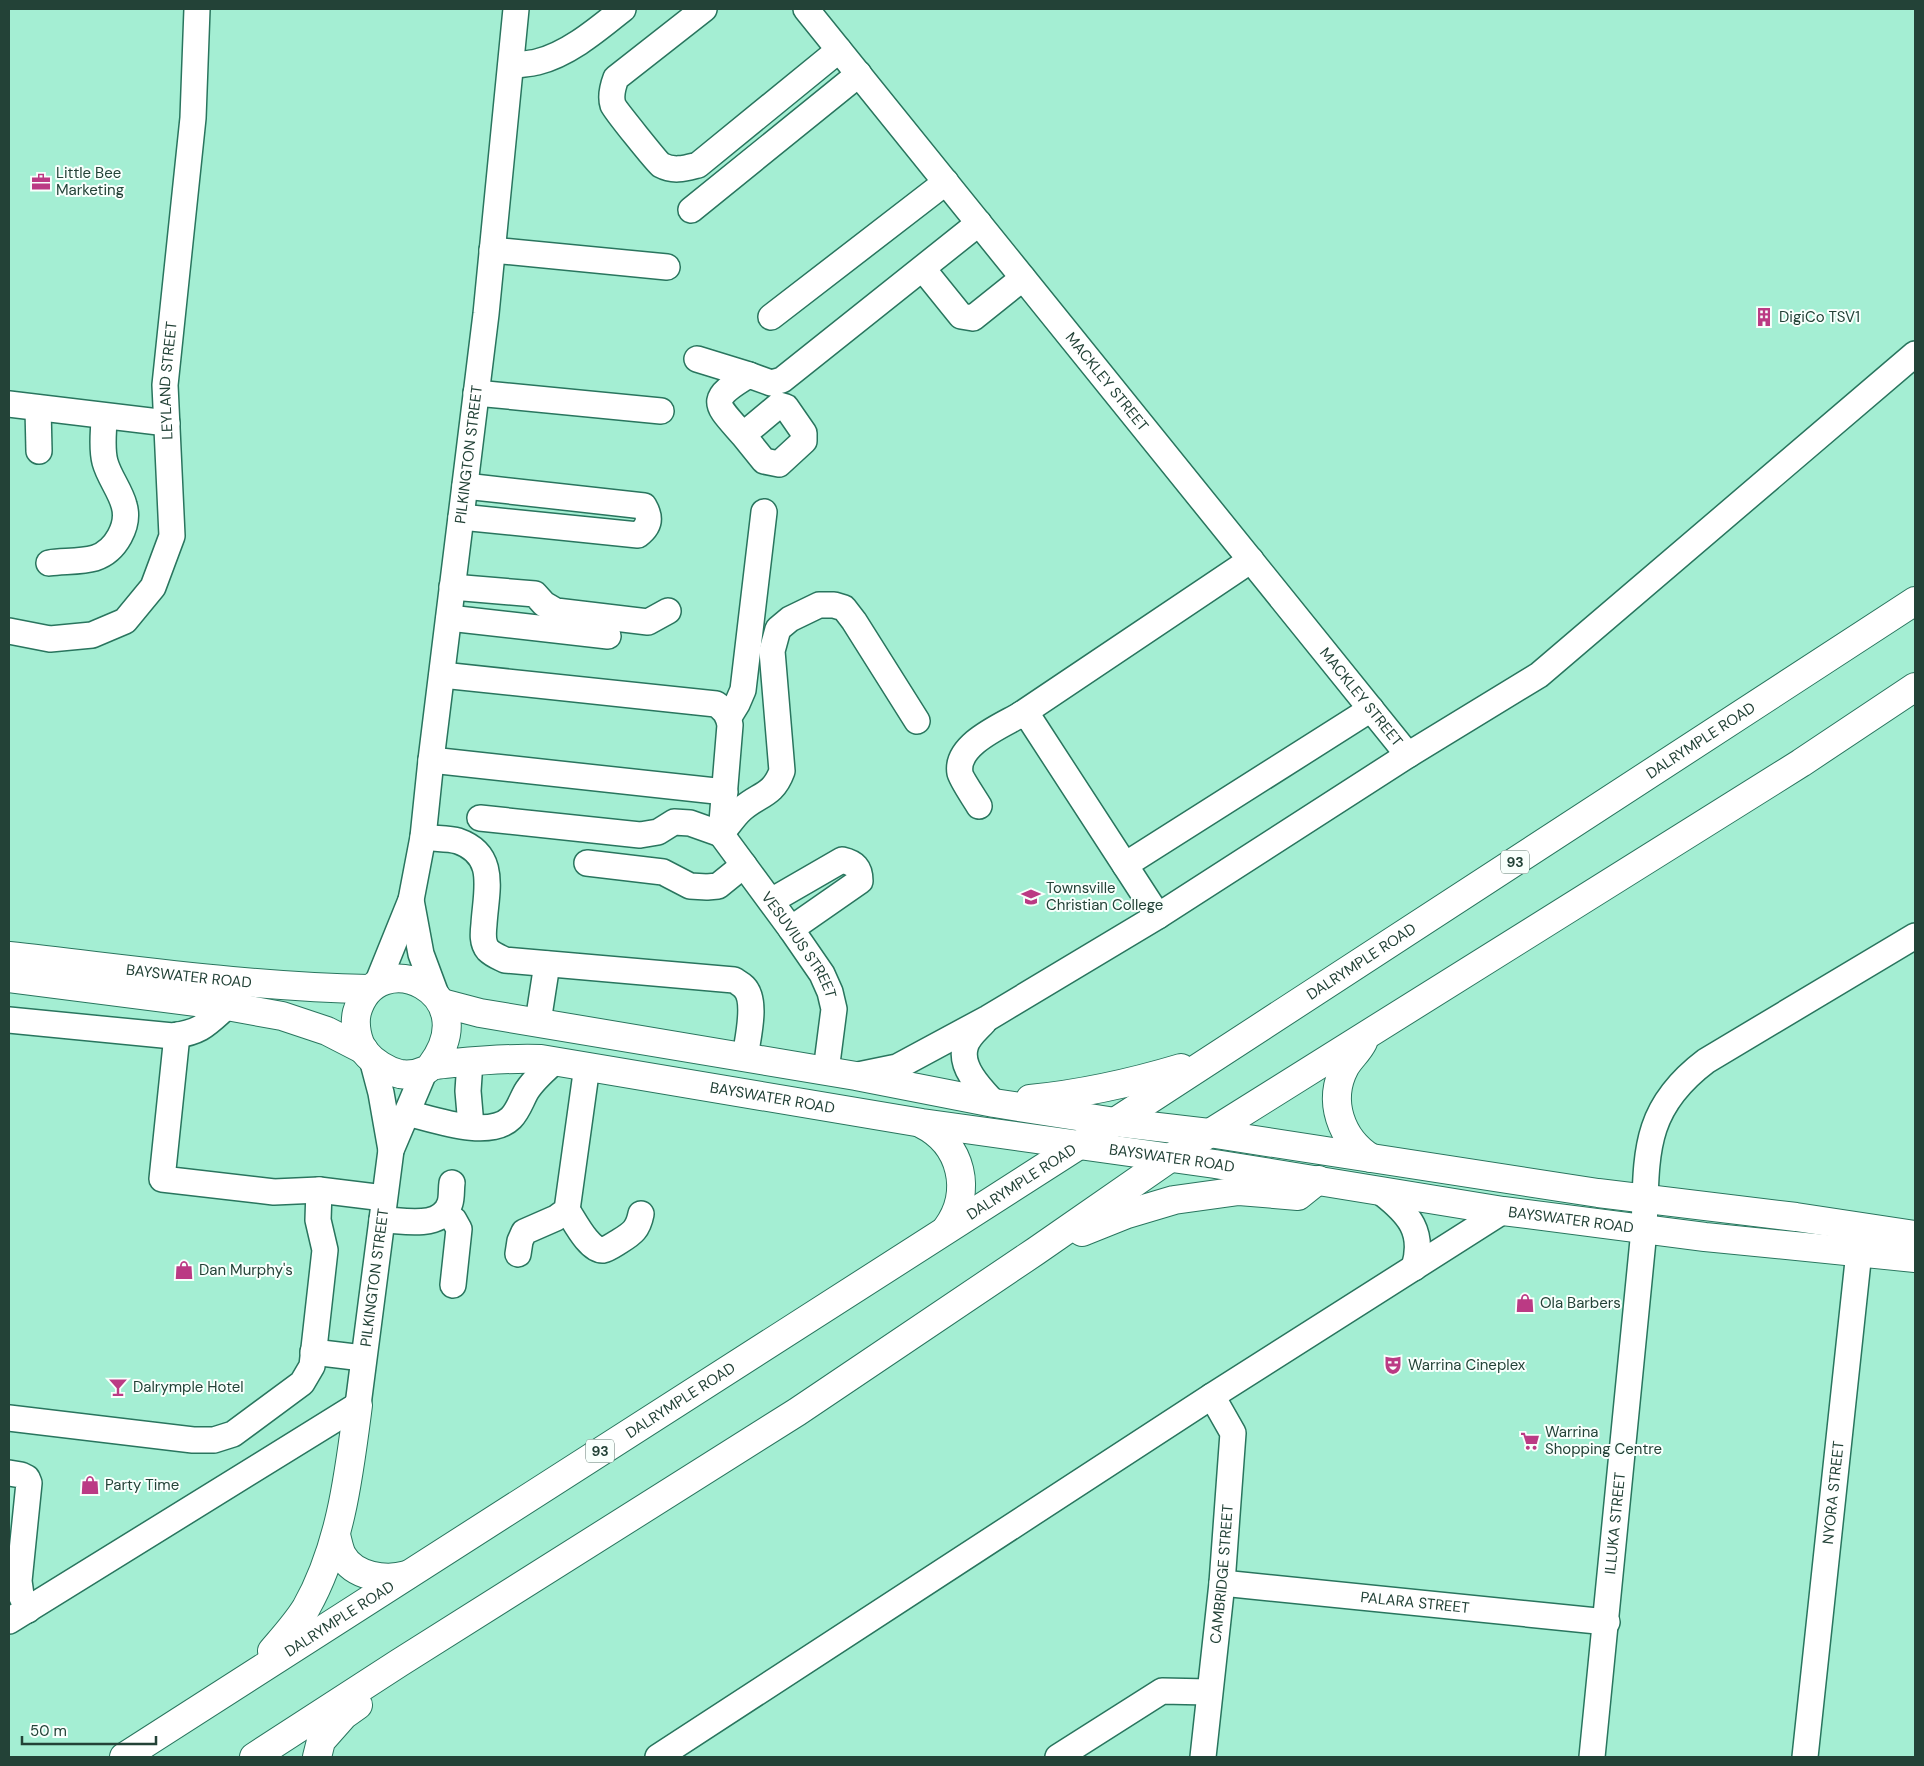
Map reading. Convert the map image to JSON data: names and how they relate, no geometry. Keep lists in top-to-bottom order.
{
  "streets": {
    "main road": ["DALRYMPLE ROAD", "93", "BAYSWATER ROAD"],
    "street": [
      "LEYLAND STREET",
      "MACKLEY STREET",
      "PILKINGTON STREET",
      "VESUVIUS STREET",
      "NYORA STREET",
      "ILLUKA STREET",
      "CAMBRIDGE STREET",
      "PALARA STREET"
    ]
  },
  "crossings": [
    ["PILKINGTON STREET", "BAYSWATER ROAD"],
    ["DALRYMPLE ROAD", "BAYSWATER ROAD"],
    ["VESUVIUS STREET", "BAYSWATER ROAD"],
    ["BAYSWATER ROAD", "NYORA STREET"],
    ["BAYSWATER ROAD", "ILLUKA STREET"],
    ["ILLUKA STREET", "PALARA STREET"],
    ["CAMBRIDGE STREET", "PALARA STREET"]
  ],
  "places": {
    "office": ["Little Bee Marketing"],
    "building": ["DigiCo TSV1"],
    "school or university": ["Townsville Christian College"],
    "shop": ["Dan Murphy's", "Ola Barbers", "Party Time"],
    "theatre": ["Warrina Cineplex"],
    "bar": ["Dalrymple Hotel"],
    "supermarket": ["Warrina Shopping Centre"]
  },
  "scale_bar": "50 m"
}
